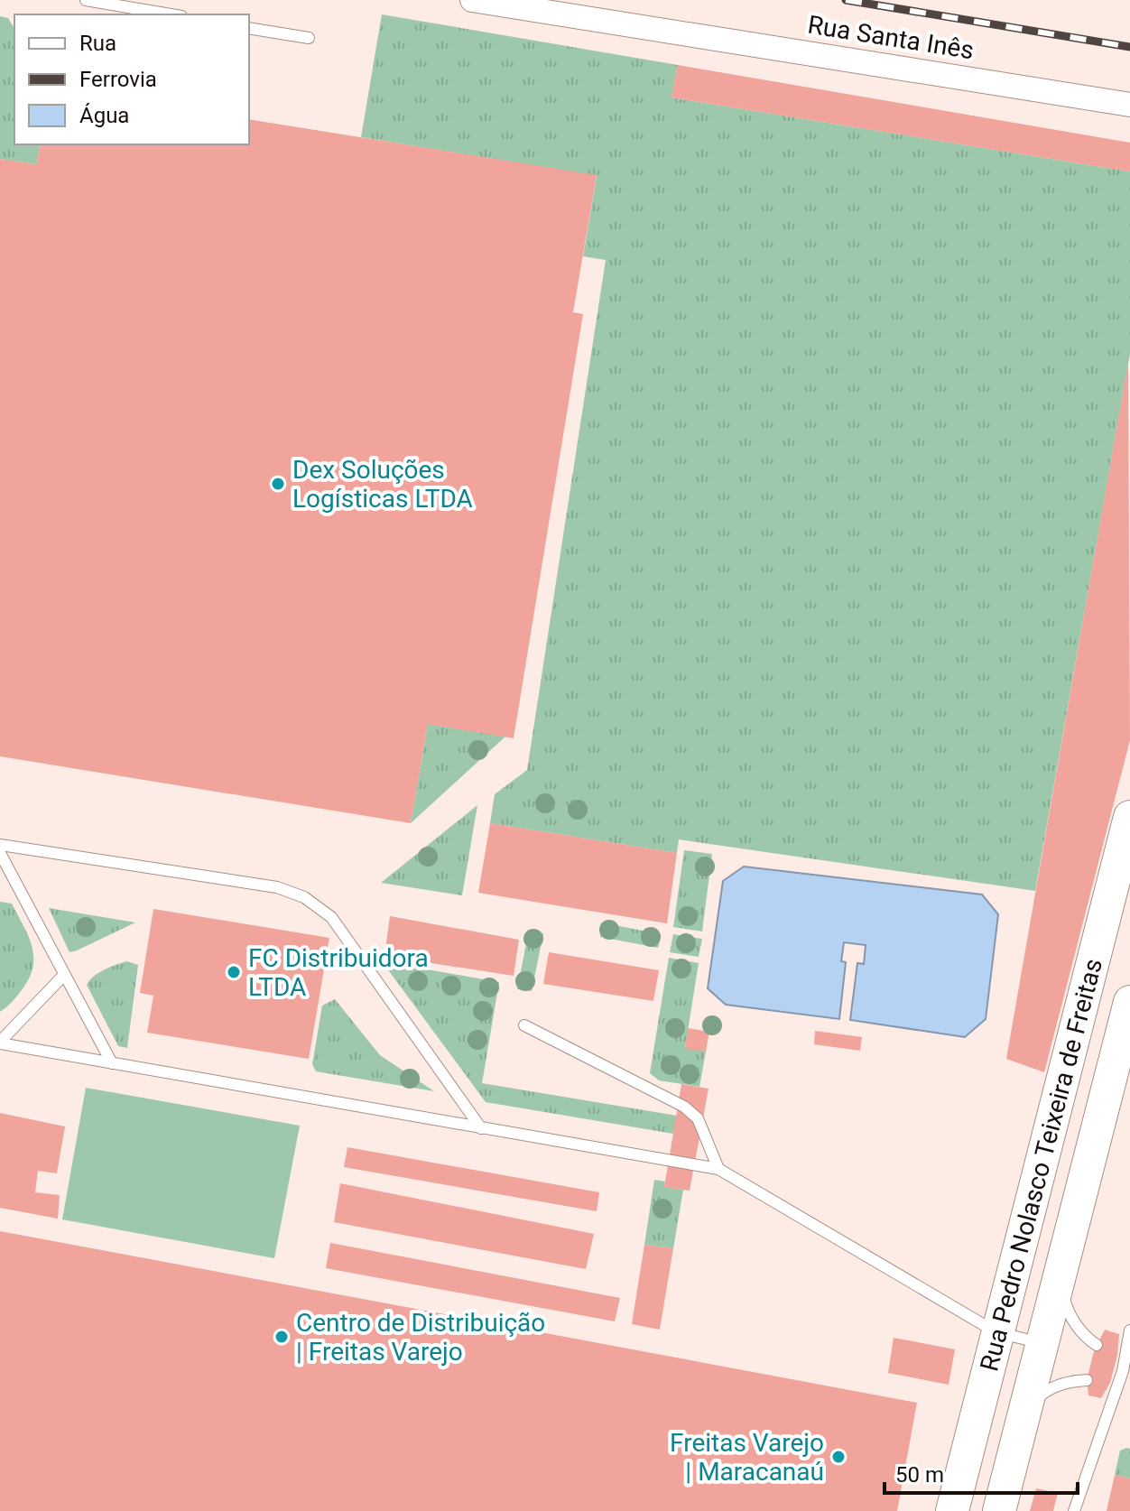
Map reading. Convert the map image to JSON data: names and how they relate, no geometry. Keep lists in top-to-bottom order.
{
  "streets": {
    "main road": ["Rua Pedro Nolasco Teixeira de Freitas"],
    "street": ["Rua Santa Inês"]
  },
  "places": [
    "Dex Soluções Logísticas LTDA",
    "FC Distribuidora LTDA",
    "Centro de Distribuição | Freitas Varejo",
    "Freitas Varejo | Maracanaú"
  ],
  "legend": ["Rua", "Ferrovia", "Água"],
  "scale_bar": "50 m"
}
